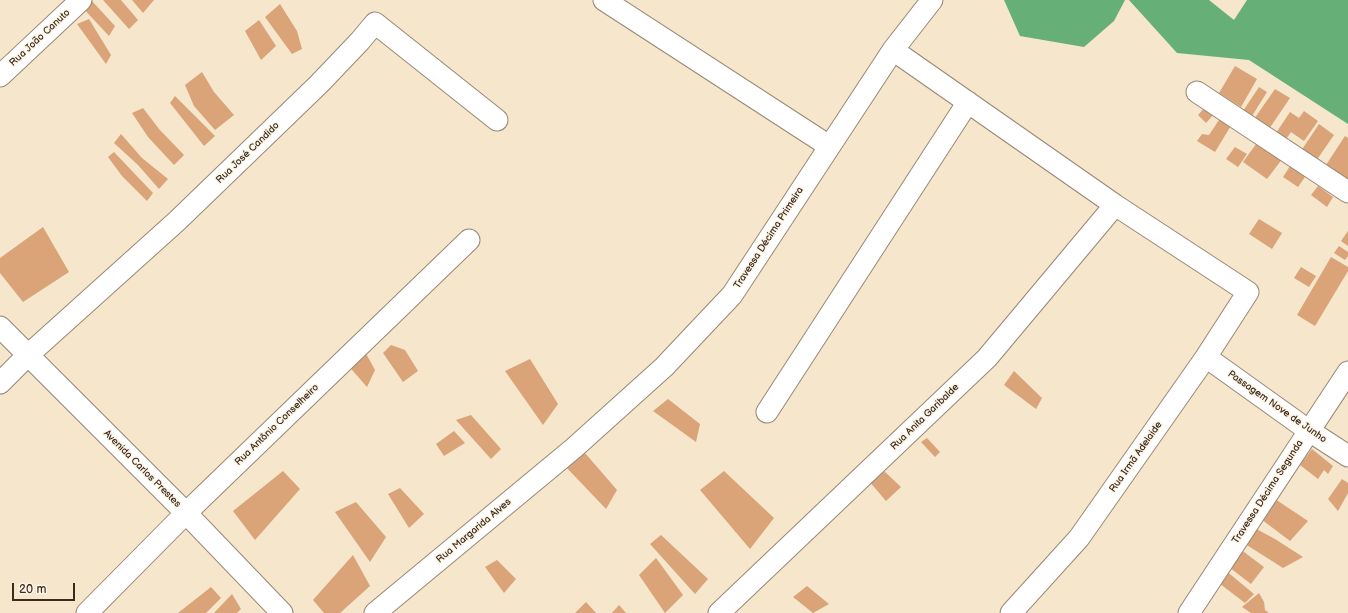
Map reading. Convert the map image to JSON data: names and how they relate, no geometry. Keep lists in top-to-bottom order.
{
  "streets": {
    "street": [
      "Rua João Canuto",
      "Rua José Candido",
      "Travessa Décima Primeira",
      "Passagem Nove de Junho",
      "Rua Anita Garibalde",
      "Rua Antônio Conselheiro",
      "Rua Irmã Adelaide",
      "Avenida Carlos Prestes",
      "Travessa Décima Segunda",
      "Rua Margarida Alves"
    ]
  },
  "crossings": [
    ["Rua José Candido", "Avenida Carlos Prestes"],
    ["Travessa Décima Primeira", "Rua Margarida Alves"],
    ["Passagem Nove de Junho", "Rua Irmã Adelaide"],
    ["Passagem Nove de Junho", "Travessa Décima Segunda"],
    ["Rua Anita Garibalde", "Rua Irmã Adelaide"],
    ["Rua Antônio Conselheiro", "Avenida Carlos Prestes"]
  ],
  "scale_bar": "20 m"
}
